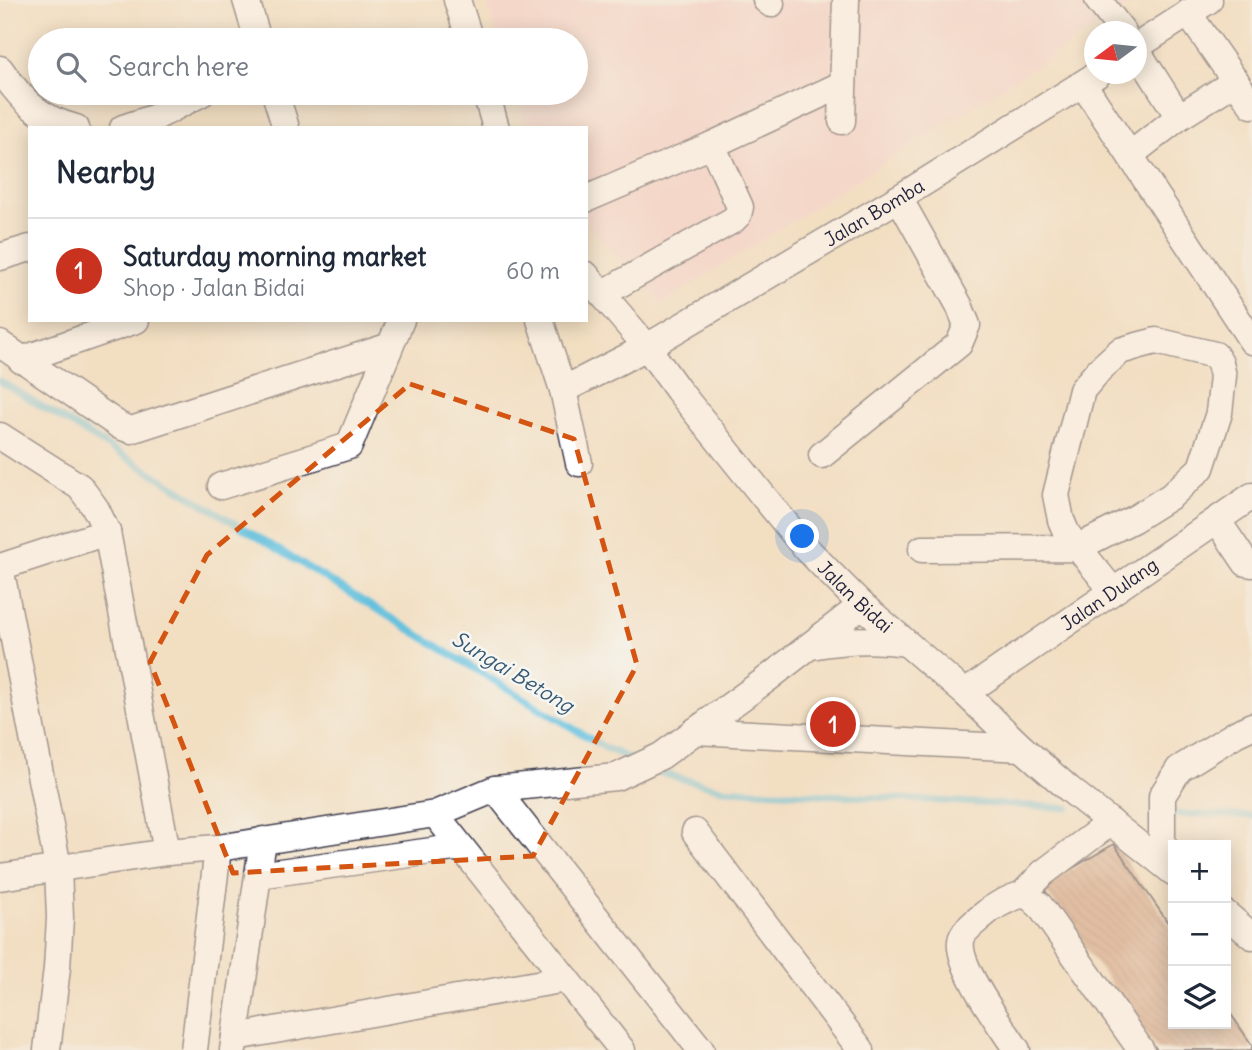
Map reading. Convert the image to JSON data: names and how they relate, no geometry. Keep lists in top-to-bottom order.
{
  "streets": {
    "street": ["Jalan Bomba", "Jalan Dulang", "Jalan Bidai"]
  },
  "crossings": [
    ["Jalan Bomba", "Jalan Bidai"],
    ["Jalan Dulang", "Jalan Bidai"]
  ],
  "water": ["Sungai Betong"],
  "north": "left",
  "page": {
    "search": "Search here",
    "heading": "Nearby",
    "list": [
      {
        "mark": "1",
        "name": "Saturday morning market",
        "note": "Shop · Jalan Bidai",
        "value": "60 m"
      }
    ],
    "pins": "1",
    "map_buttons": ["+", "−"]
  }
}
